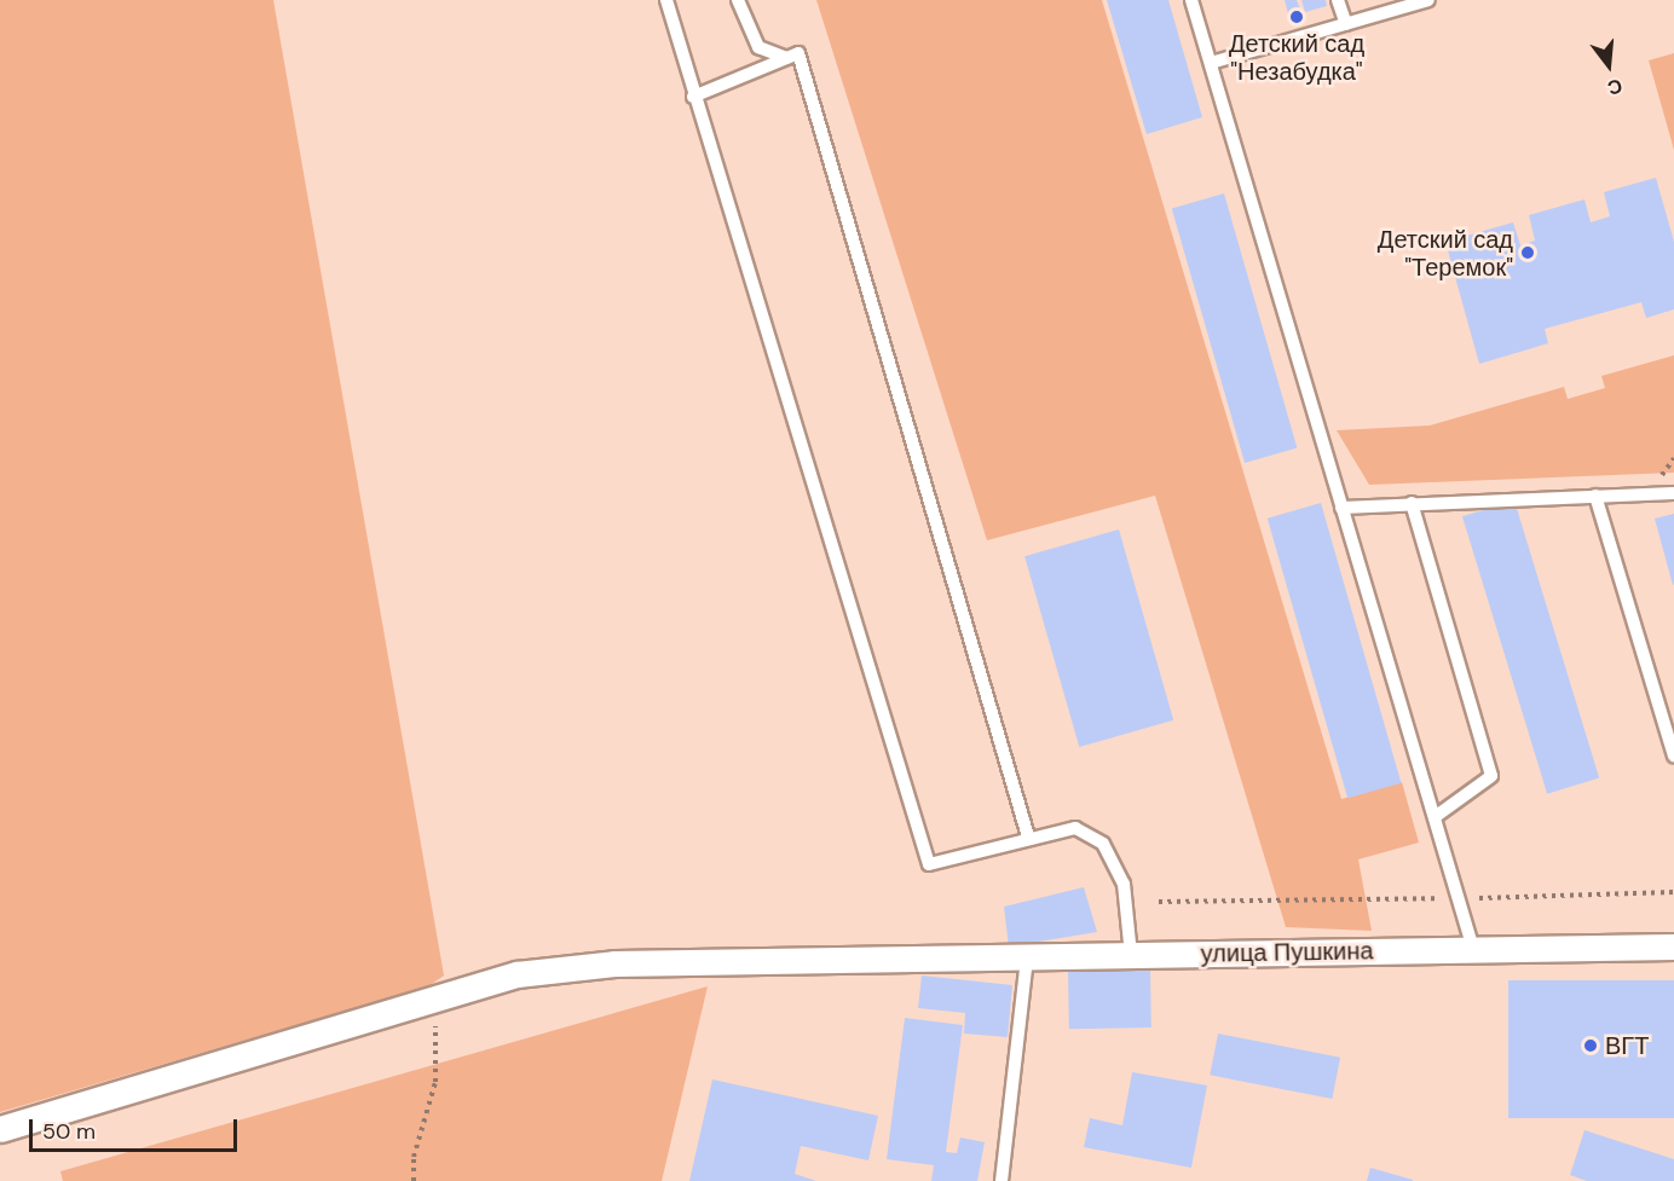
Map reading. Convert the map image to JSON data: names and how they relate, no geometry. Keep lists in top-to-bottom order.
{
  "streets": {
    "street": ["улица Пушкина"]
  },
  "places": ["Детский сад \"Незабудка\"", "Детский сад \"Теремок\"", "ВГТ"],
  "scale_bar": "50 m",
  "north": "bottom"
}
